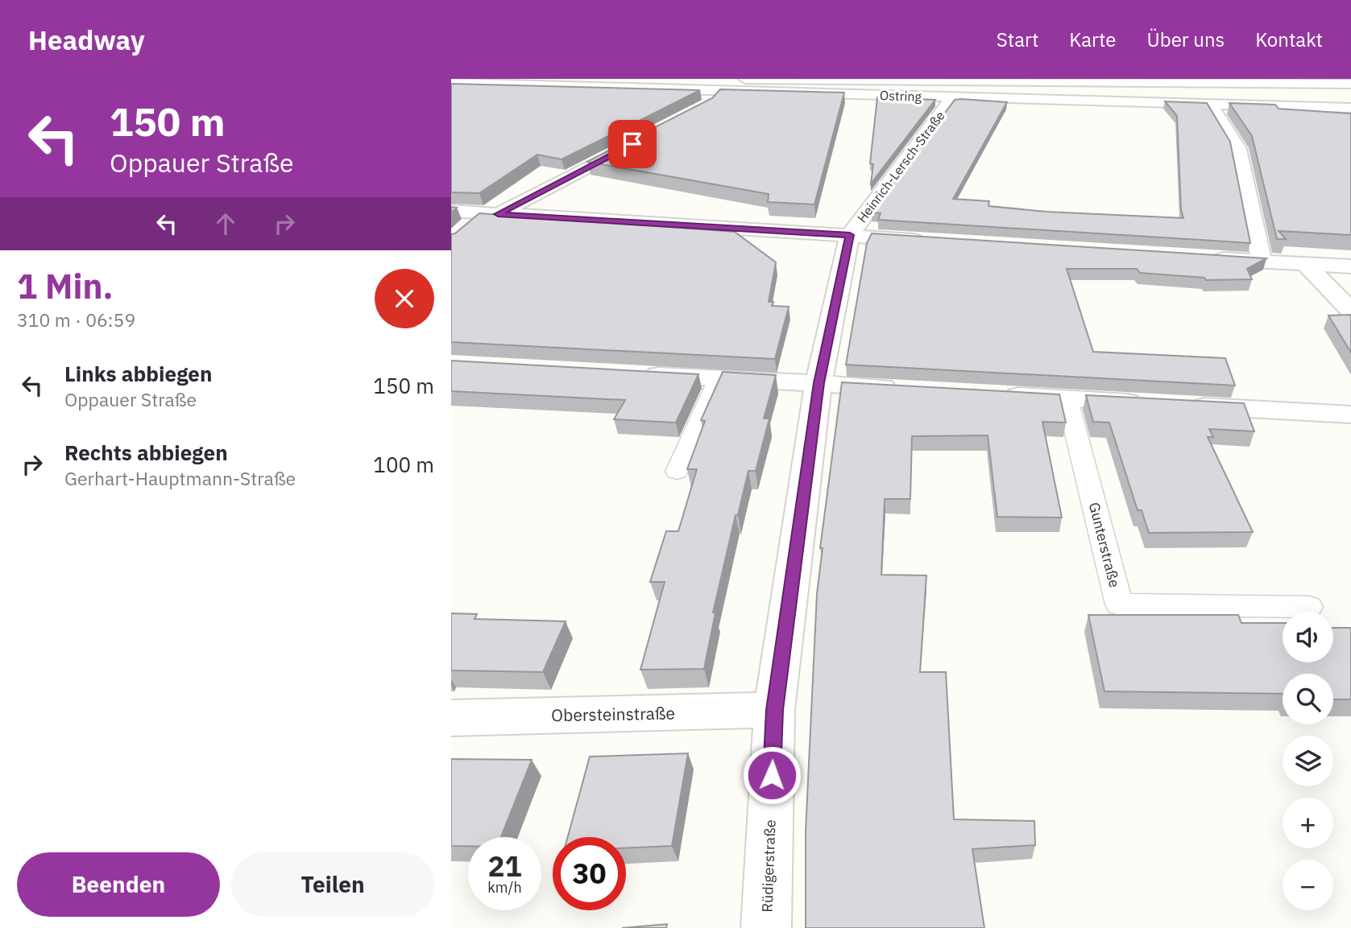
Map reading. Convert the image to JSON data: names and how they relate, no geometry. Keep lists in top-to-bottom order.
{
  "streets": {
    "street": [
      "Ostring",
      "Heinrich-Lersch-Straße",
      "Obersteinstraße",
      "Rüdigerstraße"
    ],
    "lane": ["Gunterstraße"]
  },
  "crossings": [
    ["Ostring", "Heinrich-Lersch-Straße"],
    ["Heinrich-Lersch-Straße", "Rüdigerstraße"],
    ["Obersteinstraße", "Rüdigerstraße"]
  ],
  "page": {
    "header": "Headway",
    "nav": [
      "Start",
      "Karte",
      "Über uns",
      "Kontakt"
    ],
    "turn": ["150 m", "Oppauer Straße"],
    "heading": ["1 Min.", "310 m · 06:59"],
    "list": [
      {
        "name": "Links abbiegen",
        "note": "Oppauer Straße",
        "value": "150 m"
      },
      {
        "name": "Rechts abbiegen",
        "note": "Gerhart-Hauptmann-Straße",
        "value": "100 m"
      }
    ],
    "map_buttons": ["+", "−"],
    "speed": "21 km/h",
    "limit": "30",
    "buttons": ["Beenden", "Teilen"]
  }
}
